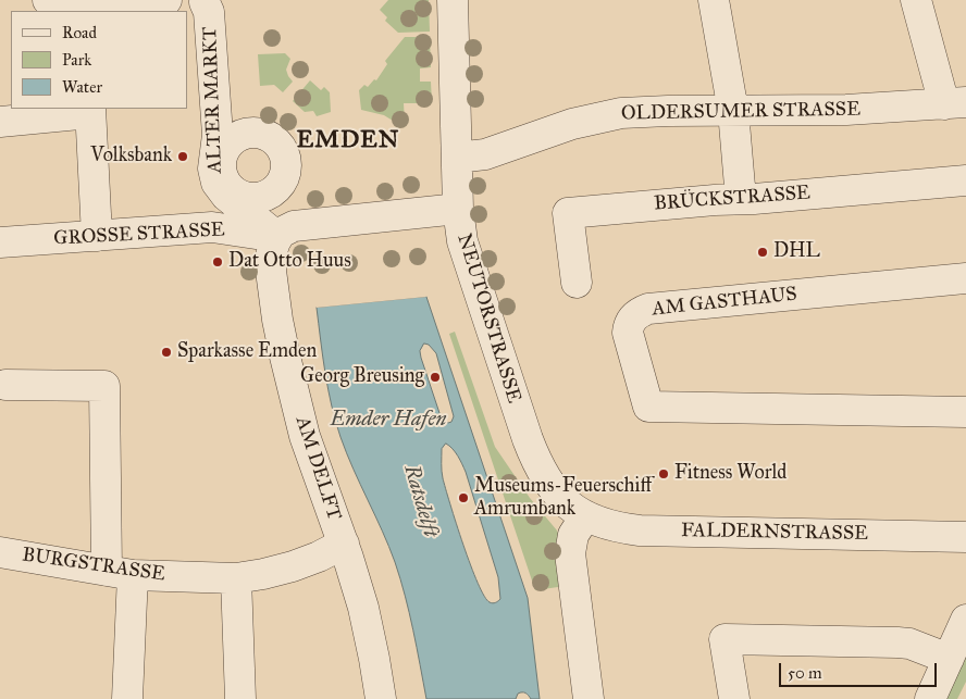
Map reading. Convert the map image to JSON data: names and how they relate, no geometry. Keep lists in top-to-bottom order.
{
  "streets": {
    "street": [
      "ALTER MARKT",
      "OLDERSUMER STRASSE",
      "BRÜCKSTRASSE",
      "GROSSE STRASSE",
      "AM GASTHAUS",
      "NEUTORSTRASSE",
      "AM DELFT",
      "FALDERNSTRASSE",
      "BURGSTRASSE"
    ]
  },
  "crossings": [
    ["ALTER MARKT", "GROSSE STRASSE"],
    ["ALTER MARKT", "AM DELFT"],
    ["OLDERSUMER STRASSE", "NEUTORSTRASSE"],
    ["GROSSE STRASSE", "NEUTORSTRASSE"],
    ["GROSSE STRASSE", "AM DELFT"],
    ["NEUTORSTRASSE", "FALDERNSTRASSE"],
    ["AM DELFT", "BURGSTRASSE"]
  ],
  "districts": ["EMDEN"],
  "water": ["Emder Hafen", "Ratsdelft"],
  "places": [
    "Volksbank",
    "DHL",
    "Dat Otto Huus",
    "Sparkasse Emden",
    "Georg Breusing",
    "Fitness World",
    "Museums-Feuerschiff Amrumbank"
  ],
  "legend": ["Road", "Park", "Water"],
  "scale_bar": "50 m"
}
